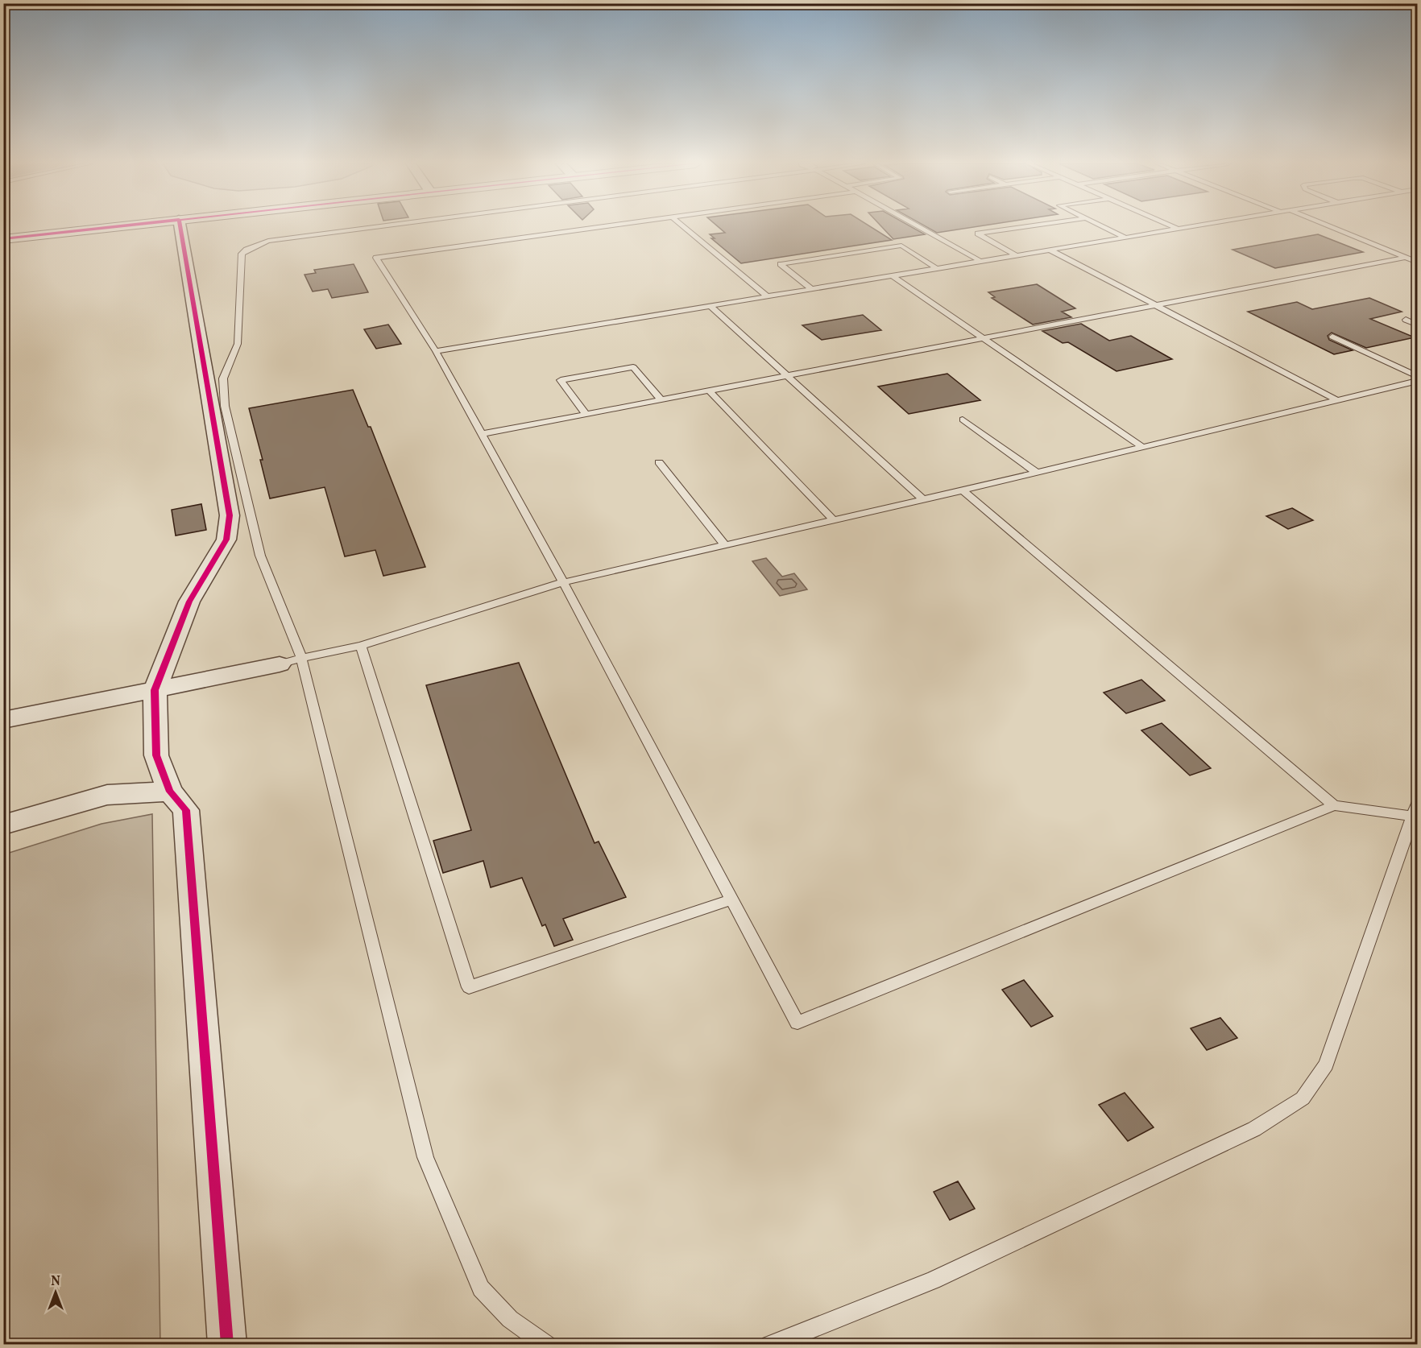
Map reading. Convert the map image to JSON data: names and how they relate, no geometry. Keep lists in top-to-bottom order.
{
  "north": "top"
}
